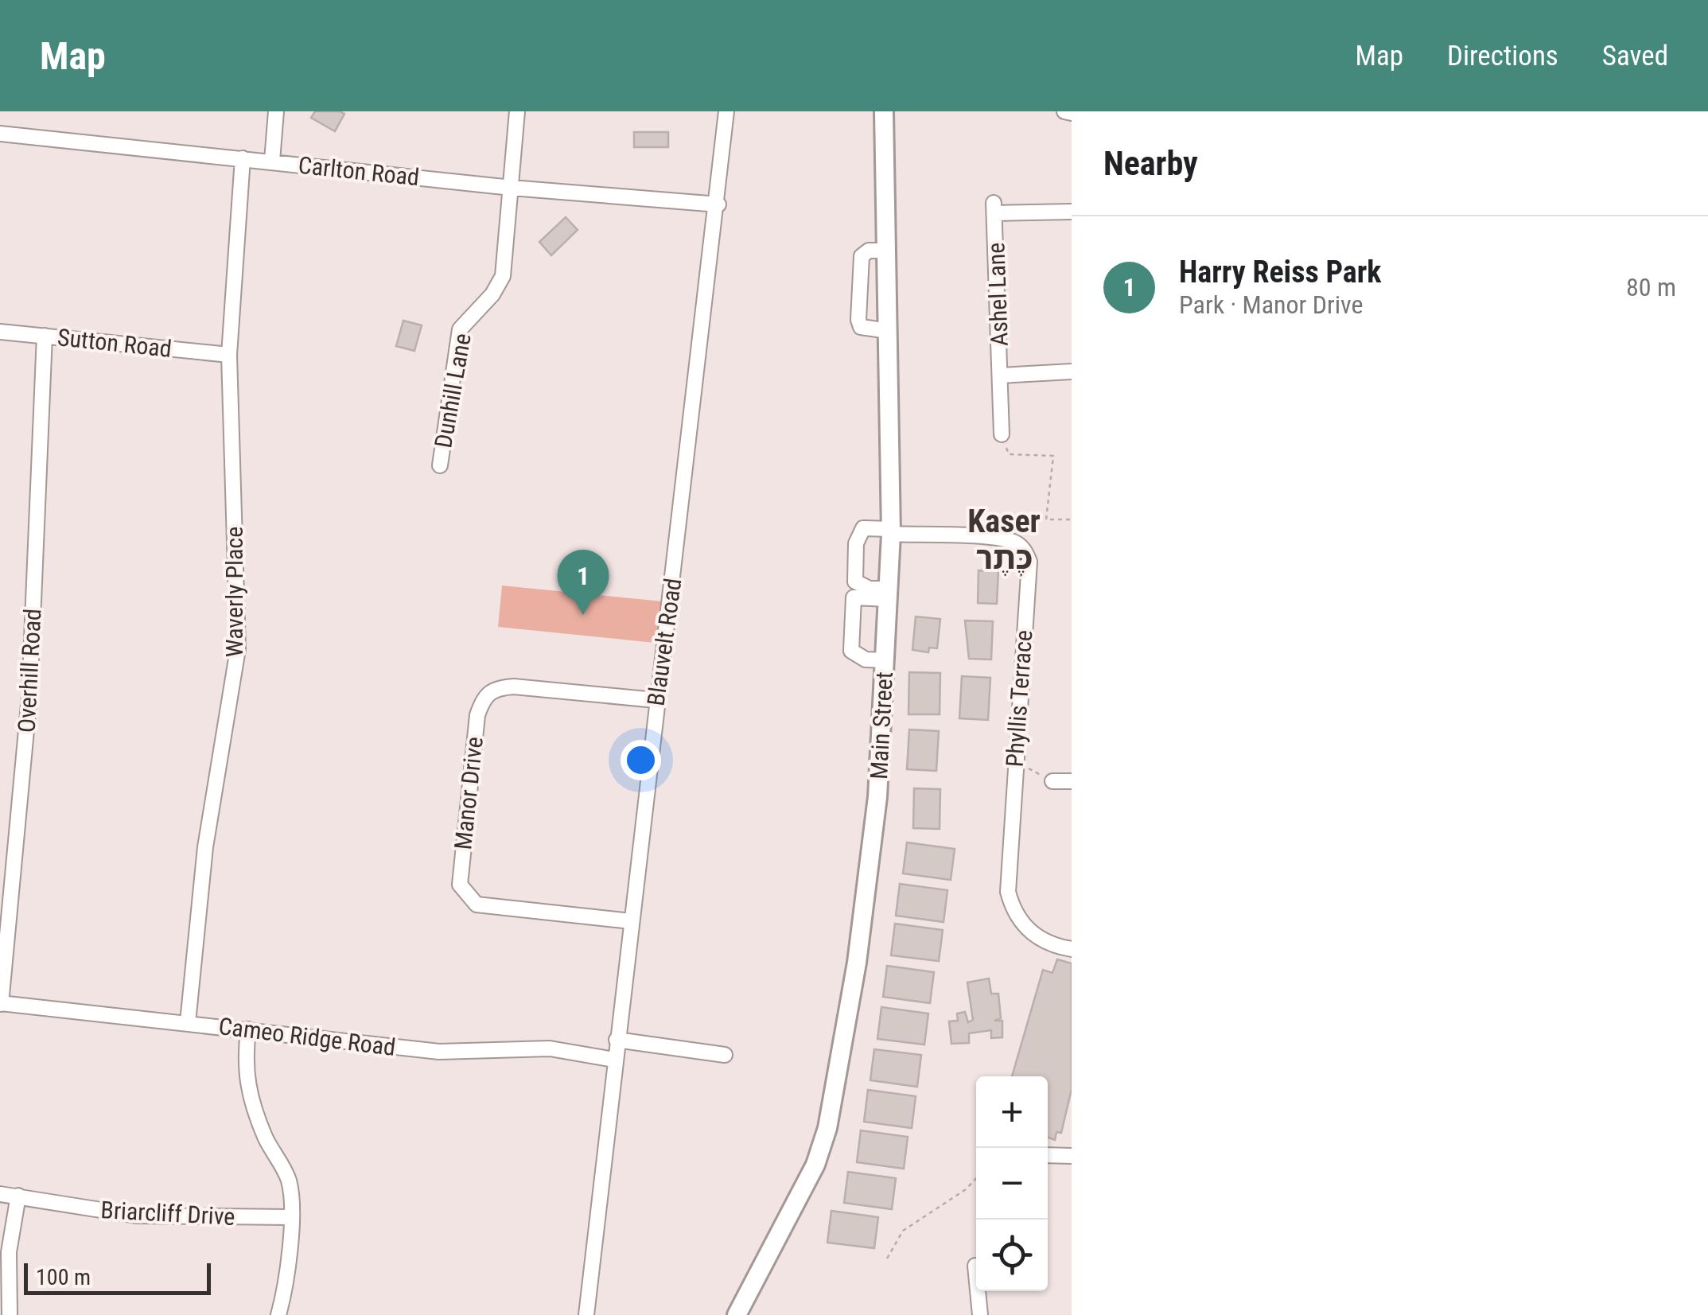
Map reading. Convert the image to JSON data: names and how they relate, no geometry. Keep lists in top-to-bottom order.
{
  "streets": {
    "main road": ["Main Street"],
    "street": [
      "Carlton Road",
      "Ashel Lane",
      "Sutton Road",
      "Dunhill Lane",
      "Waverly Place",
      "Blauvelt Road",
      "Overhill Road",
      "Phyllis Terrace",
      "Manor Drive",
      "Cameo Ridge Road",
      "Briarcliff Drive"
    ]
  },
  "crossings": [
    ["Carlton Road", "Dunhill Lane"],
    ["Carlton Road", "Waverly Place"],
    ["Carlton Road", "Blauvelt Road"],
    ["Sutton Road", "Waverly Place"],
    ["Sutton Road", "Overhill Road"],
    ["Waverly Place", "Cameo Ridge Road"],
    ["Blauvelt Road", "Manor Drive"],
    ["Blauvelt Road", "Cameo Ridge Road"],
    ["Overhill Road", "Cameo Ridge Road"],
    ["Phyllis Terrace", "Main Street"]
  ],
  "districts": ["Kaser כֶּתֶר"],
  "scale_bar": "100 m",
  "page": {
    "header": "Map",
    "nav": ["Map", "Directions", "Saved"],
    "heading": "Nearby",
    "list": [
      {
        "mark": "1",
        "name": "Harry Reiss Park",
        "note": "Park · Manor Drive",
        "value": "80 m"
      }
    ],
    "pins": "1",
    "map_buttons": ["+", "−"],
    "scale": "100 m"
  }
}
